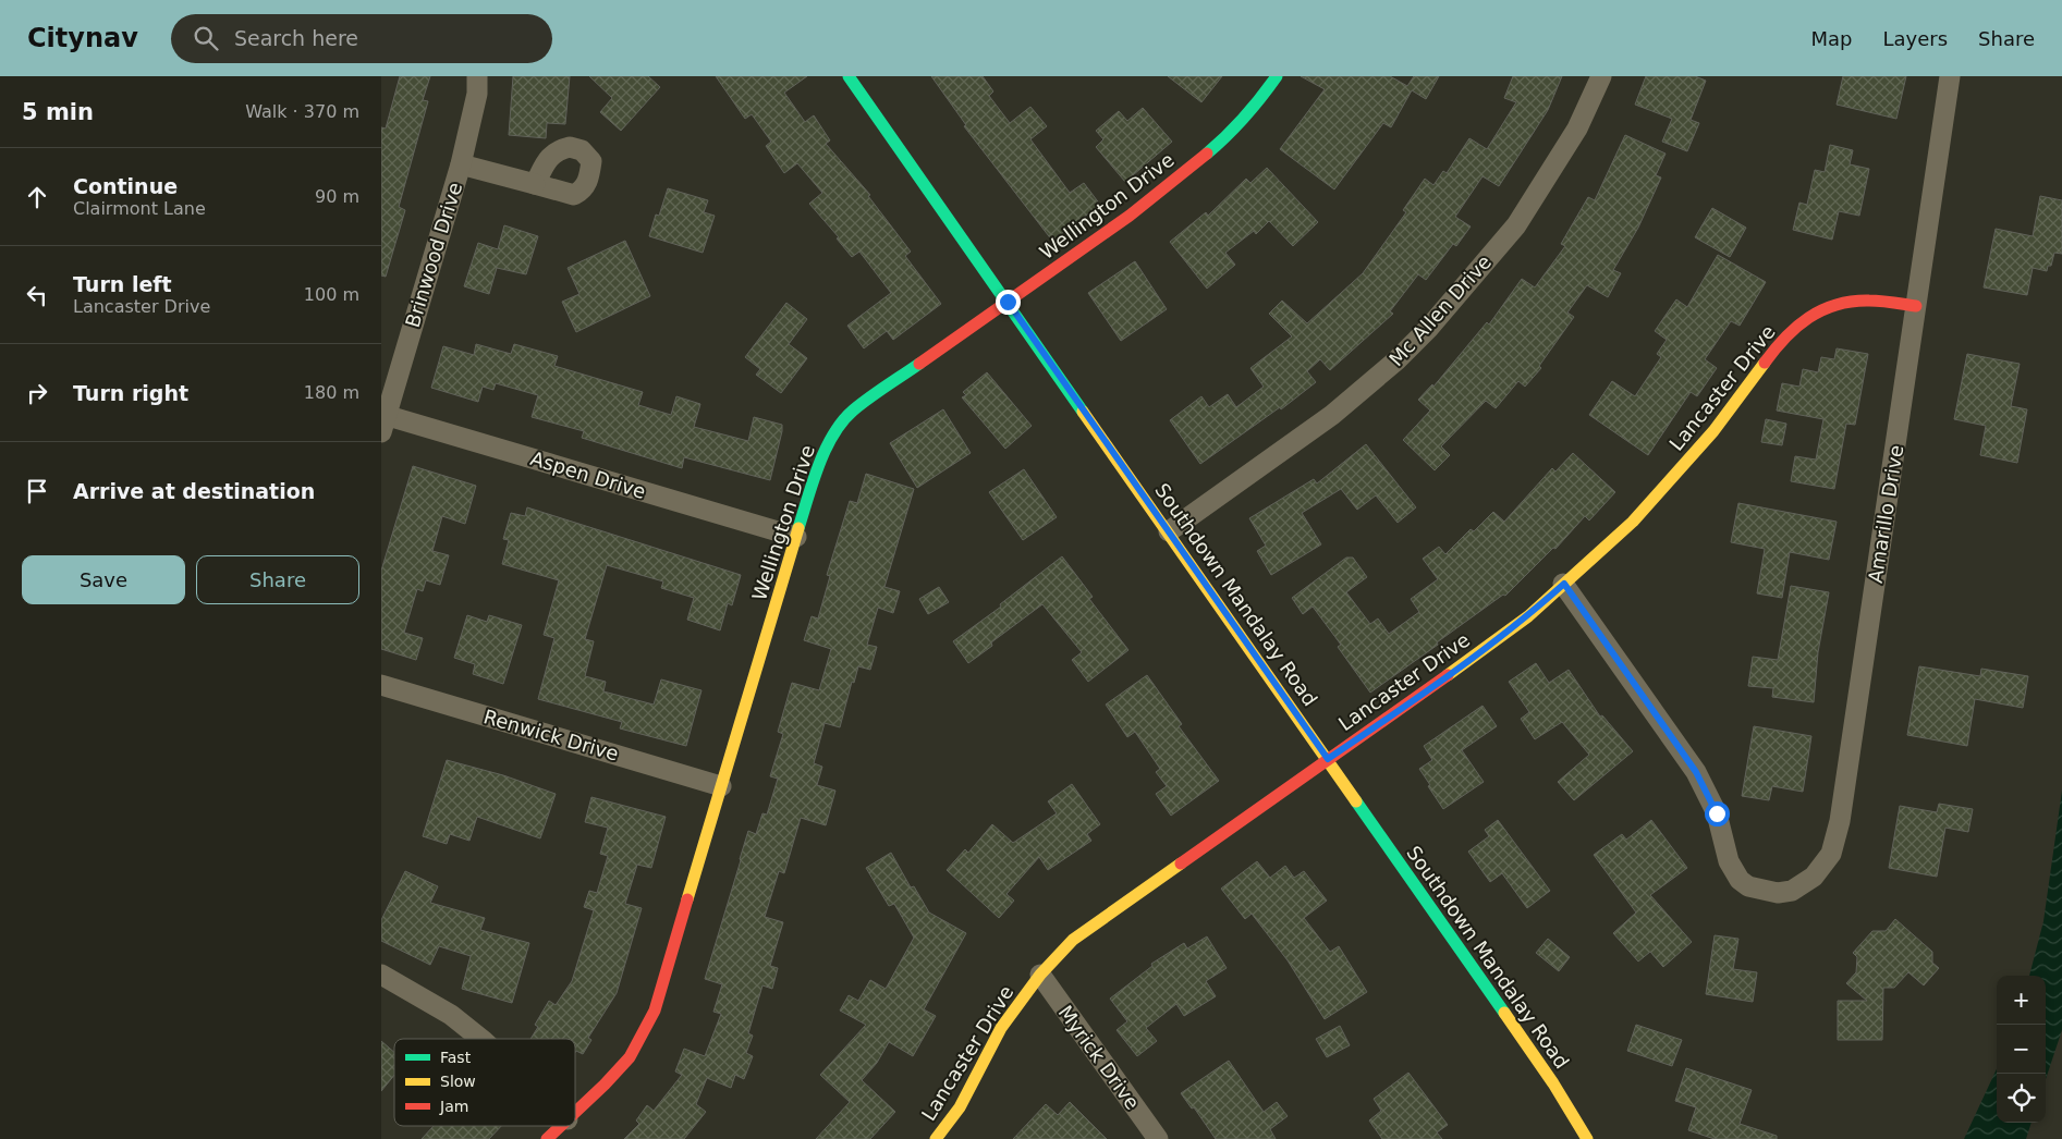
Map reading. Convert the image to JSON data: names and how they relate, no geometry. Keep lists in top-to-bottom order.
{
  "streets": {
    "street": [
      "Wellington Drive",
      "Brinwood Drive",
      "Mc Allen Drive",
      "Lancaster Drive",
      "Aspen Drive",
      "Amarillo Drive",
      "Southdown Mandalay Road",
      "Renwick Drive",
      "Myrick Drive"
    ]
  },
  "crossings": [
    ["Wellington Drive", "Aspen Drive"],
    ["Wellington Drive", "Southdown Mandalay Road"],
    ["Wellington Drive", "Renwick Drive"],
    ["Brinwood Drive", "Aspen Drive"],
    ["Mc Allen Drive", "Southdown Mandalay Road"],
    ["Lancaster Drive", "Amarillo Drive"],
    ["Lancaster Drive", "Southdown Mandalay Road"],
    ["Lancaster Drive", "Myrick Drive"]
  ],
  "legend": ["Fast", "Slow", "Jam"],
  "page": {
    "header": "Citynav",
    "search": "Search here",
    "nav": ["Map", "Layers", "Share"],
    "heading": ["5 min", "Walk · 370 m"],
    "list": [
      ["Continue", "Clairmont Lane", "90 m"],
      ["Turn left", "Lancaster Drive", "100 m"],
      ["Turn right", "180 m"],
      "Arrive at destination"
    ],
    "buttons": ["Save", "Share"],
    "map_buttons": ["+", "−"]
  }
}
